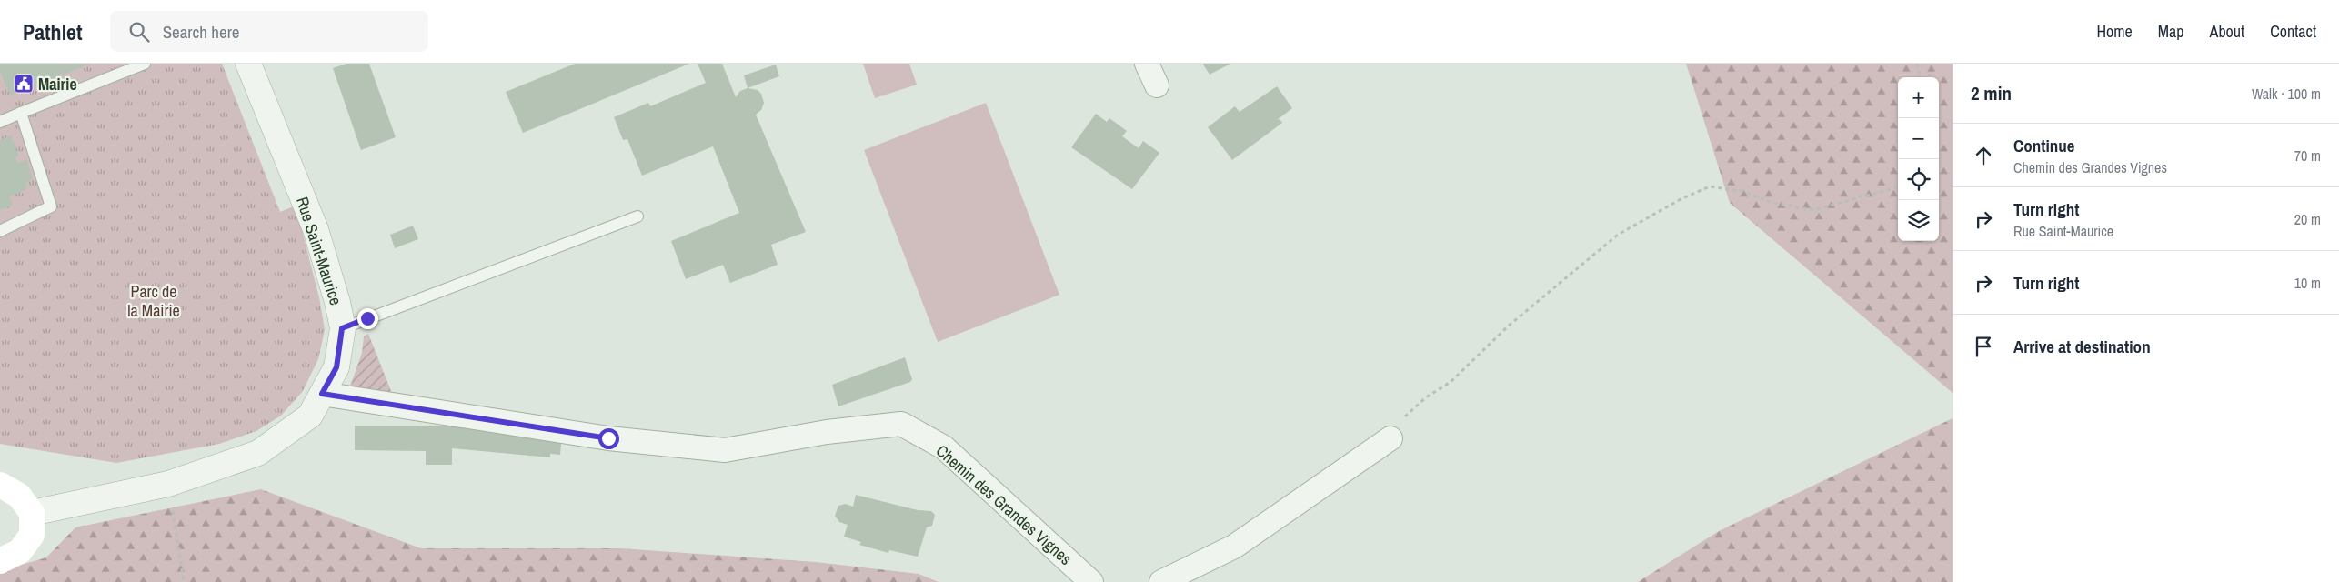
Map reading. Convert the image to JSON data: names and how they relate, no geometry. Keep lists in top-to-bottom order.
{
  "streets": {
    "street": ["Rue Saint-Maurice", "Chemin des Grandes Vignes"]
  },
  "crossings": [
    ["Rue Saint-Maurice", "Chemin des Grandes Vignes"]
  ],
  "parks": ["Parc de la Mairie"],
  "places": {
    "public building": ["Mairie"]
  },
  "page": {
    "header": "Pathlet",
    "search": "Search here",
    "nav": [
      "Home",
      "Map",
      "About",
      "Contact"
    ],
    "heading": ["2 min", "Walk · 100 m"],
    "map_buttons": ["+", "−"],
    "list": [
      ["Continue", "Chemin des Grandes Vignes", "70 m"],
      ["Turn right", "Rue Saint-Maurice", "20 m"],
      ["Turn right", "10 m"],
      "Arrive at destination"
    ]
  }
}
